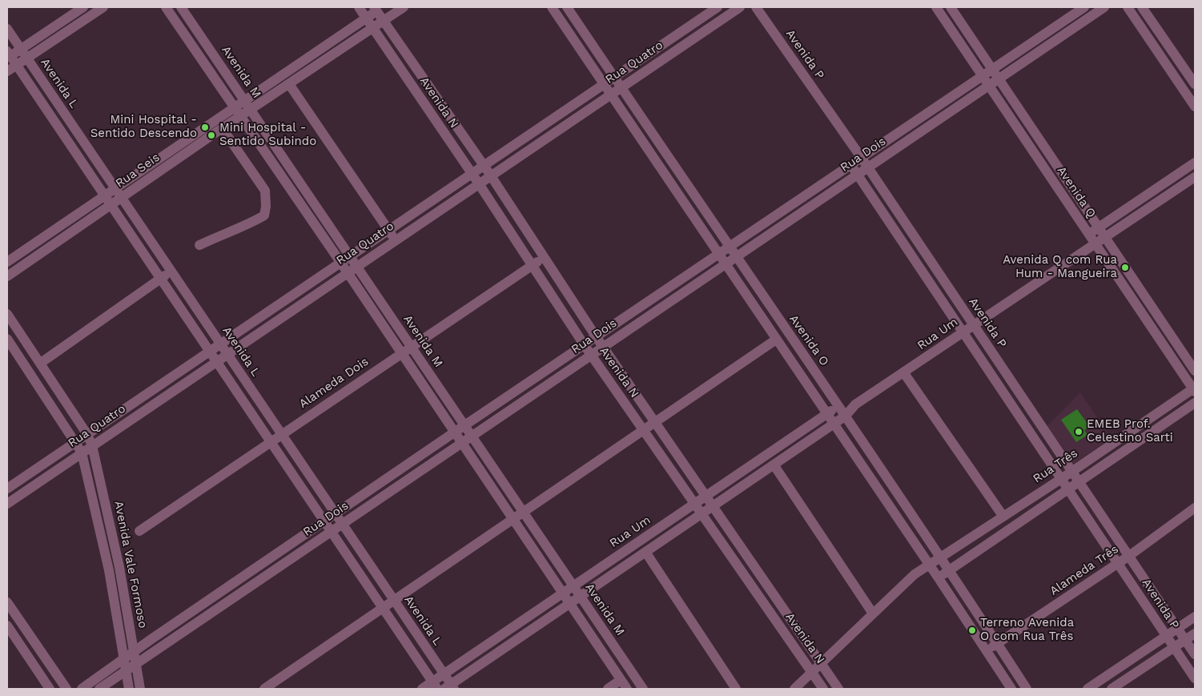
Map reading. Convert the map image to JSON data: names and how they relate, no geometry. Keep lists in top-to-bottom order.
{
  "streets": {
    "street": [
      "Avenida P",
      "Rua Quatro",
      "Avenida M",
      "Avenida L",
      "Avenida N",
      "Rua Dois",
      "Rua Seis",
      "Avenida Q",
      "Rua Um",
      "Avenida O",
      "Alameda Dois",
      "Rua Três",
      "Avenida Vale Formoso",
      "Alameda Três"
    ]
  },
  "crossings": [
    ["Avenida P", "Rua Dois"],
    ["Avenida P", "Rua Um"],
    ["Avenida P", "Rua Três"],
    ["Avenida P", "Alameda Três"],
    ["Rua Quatro", "Avenida M"],
    ["Rua Quatro", "Avenida L"],
    ["Rua Quatro", "Avenida N"],
    ["Rua Quatro", "Avenida O"],
    ["Rua Quatro", "Avenida Vale Formoso"],
    ["Avenida M", "Rua Dois"],
    ["Avenida M", "Rua Seis"],
    ["Avenida M", "Rua Um"],
    ["Avenida M", "Alameda Dois"],
    ["Avenida L", "Rua Dois"],
    ["Avenida L", "Rua Seis"],
    ["Avenida L", "Rua Um"],
    ["Avenida L", "Alameda Dois"],
    ["Avenida N", "Rua Dois"],
    ["Avenida N", "Rua Seis"],
    ["Avenida N", "Rua Um"],
    ["Avenida N", "Alameda Dois"],
    ["Avenida N", "Rua Três"],
    ["Rua Dois", "Avenida Q"],
    ["Rua Dois", "Avenida O"],
    ["Rua Dois", "Avenida Vale Formoso"],
    ["Avenida Q", "Rua Um"],
    ["Avenida Q", "Rua Três"],
    ["Rua Um", "Avenida O"],
    ["Avenida O", "Rua Três"],
    ["Avenida O", "Alameda Três"]
  ],
  "places": [
    "Mini Hospital - Sentido Descendo",
    "Mini Hospital - Sentido Subindo",
    "Avenida Q com Rua Hum - Mangueira",
    "EMEB Prof. Celestino Sarti",
    "Terreno Avenida O com Rua Três"
  ]
}
